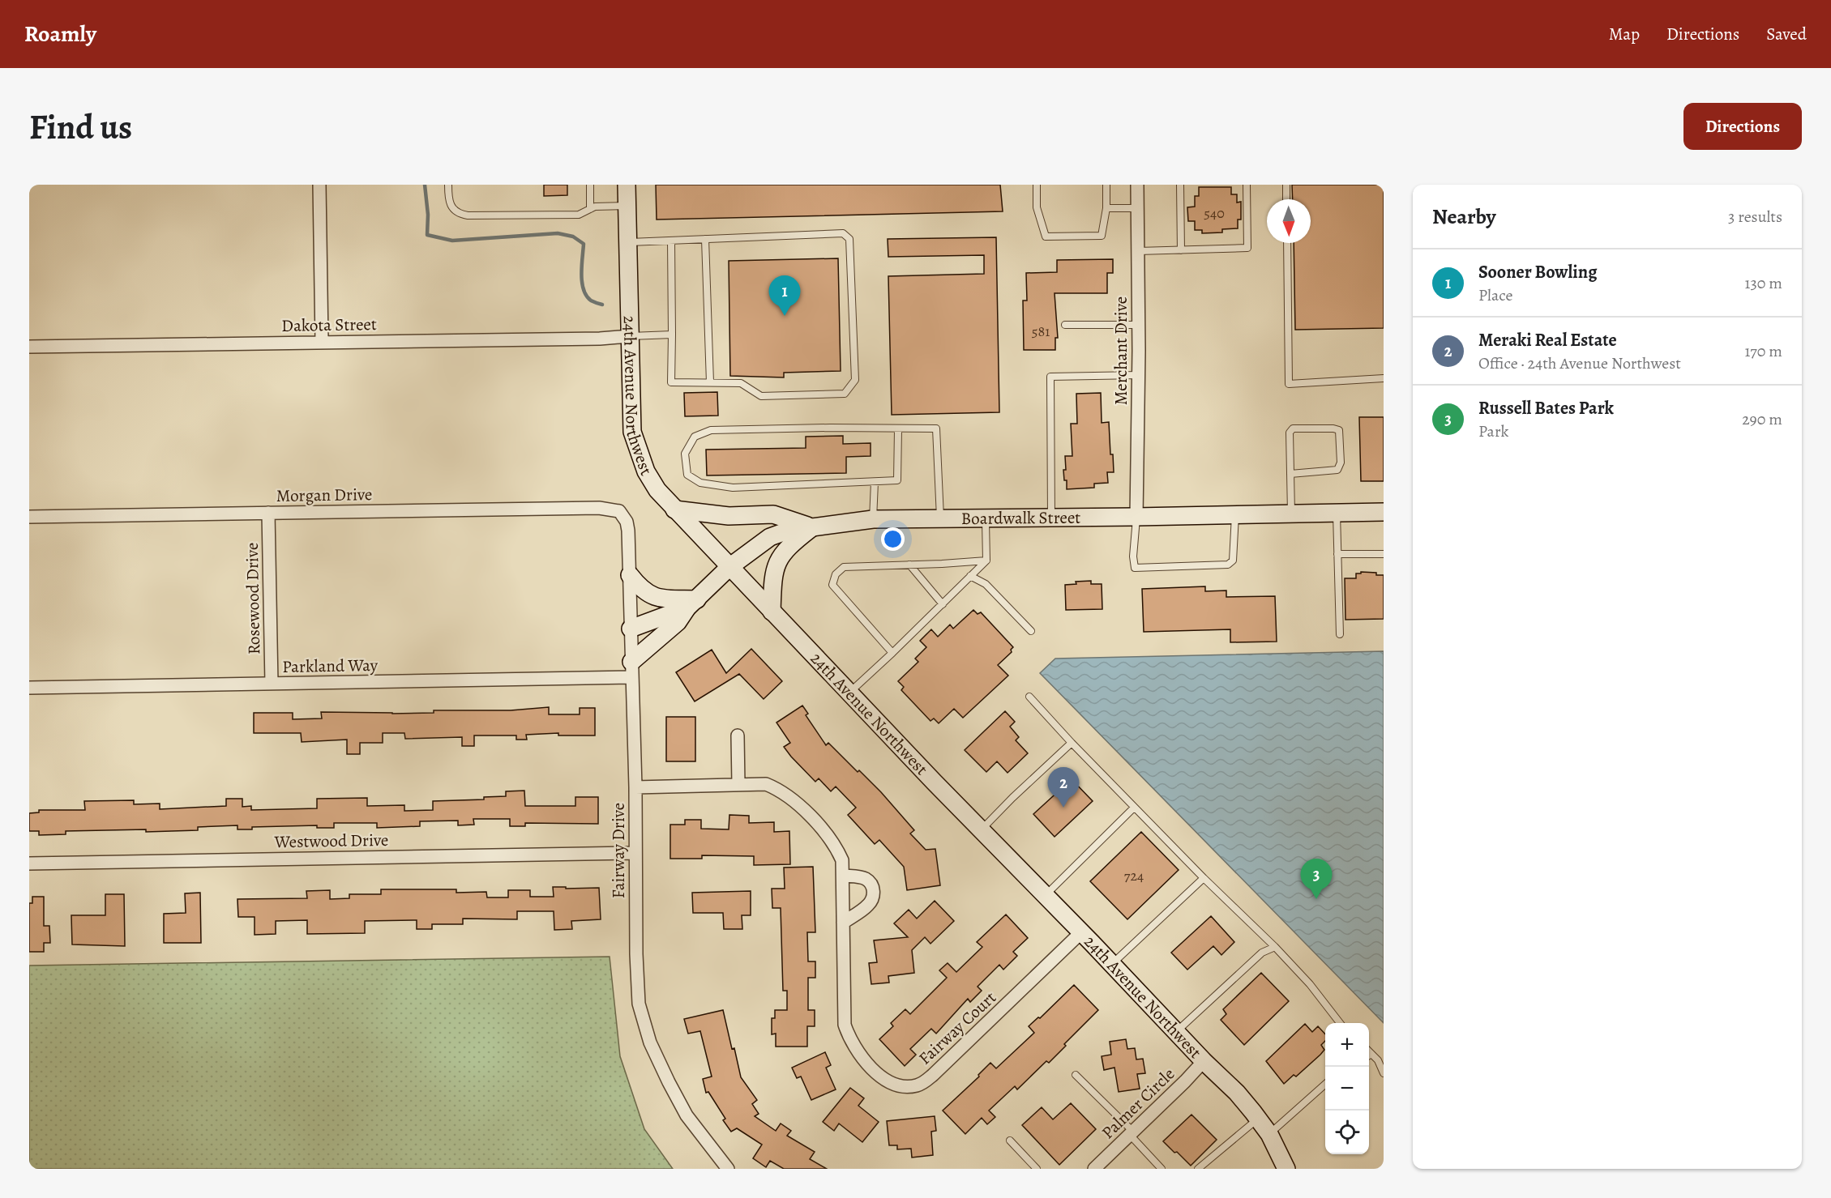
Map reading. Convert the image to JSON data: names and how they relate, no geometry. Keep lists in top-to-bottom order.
{
  "streets": {
    "main road": ["24th Avenue Northwest", "Boardwalk Street"],
    "street": [
      "Dakota Street",
      "Merchant Drive",
      "Morgan Drive",
      "Rosewood Drive",
      "Parkland Way",
      "Westwood Drive",
      "Fairway Drive",
      "Fairway Court",
      "Palmer Circle"
    ]
  },
  "crossings": [
    ["Dakota Street", "24th Avenue Northwest"],
    ["Merchant Drive", "Boardwalk Street"],
    ["24th Avenue Northwest", "Boardwalk Street"],
    ["24th Avenue Northwest", "Fairway Court"],
    ["24th Avenue Northwest", "Palmer Circle"],
    ["Morgan Drive", "Rosewood Drive"],
    ["Morgan Drive", "Fairway Drive"],
    ["Boardwalk Street", "Parkland Way"],
    ["Boardwalk Street", "Fairway Drive"],
    ["Rosewood Drive", "Parkland Way"],
    ["Parkland Way", "Fairway Drive"],
    ["Westwood Drive", "Fairway Drive"],
    ["Fairway Drive", "Fairway Court"]
  ],
  "house_numbers": ["540", "581", "724"],
  "north": "bottom",
  "page": {
    "header": "Roamly",
    "nav": ["Map", "Directions", "Saved"],
    "buttons": "Directions",
    "title": "Find us",
    "heading": ["Nearby", "3 results"],
    "list": [
      {
        "mark": "1",
        "name": "Sooner Bowling",
        "note": "Place",
        "value": "130 m"
      },
      {
        "mark": "2",
        "name": "Meraki Real Estate",
        "note": "Office · 24th Avenue Northwest",
        "value": "170 m"
      },
      {
        "mark": "3",
        "name": "Russell Bates Park",
        "note": "Park",
        "value": "290 m"
      }
    ],
    "pins": ["1", "2", "3"],
    "map_buttons": ["+", "−"]
  }
}
